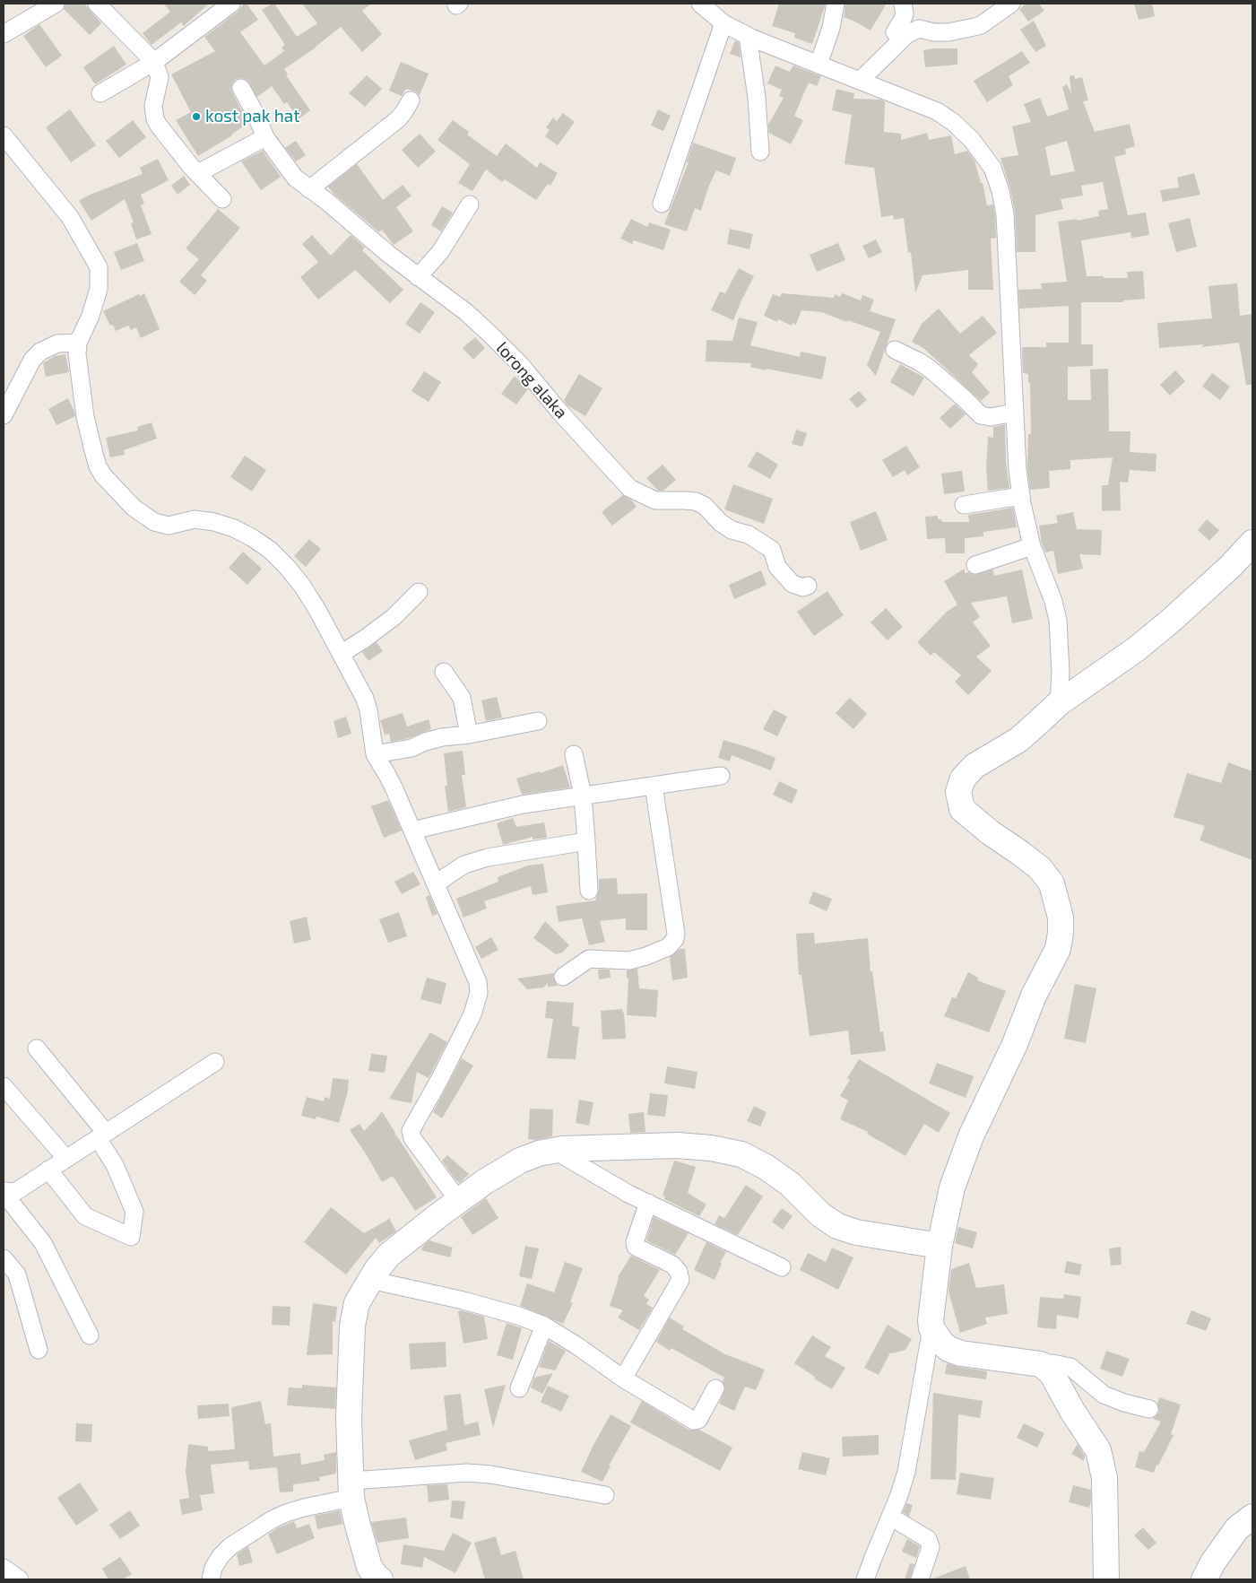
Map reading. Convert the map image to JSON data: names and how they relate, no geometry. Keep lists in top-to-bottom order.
{
  "streets": {
    "street": ["lorong alaka"]
  },
  "places": ["kost pak hat"]
}
